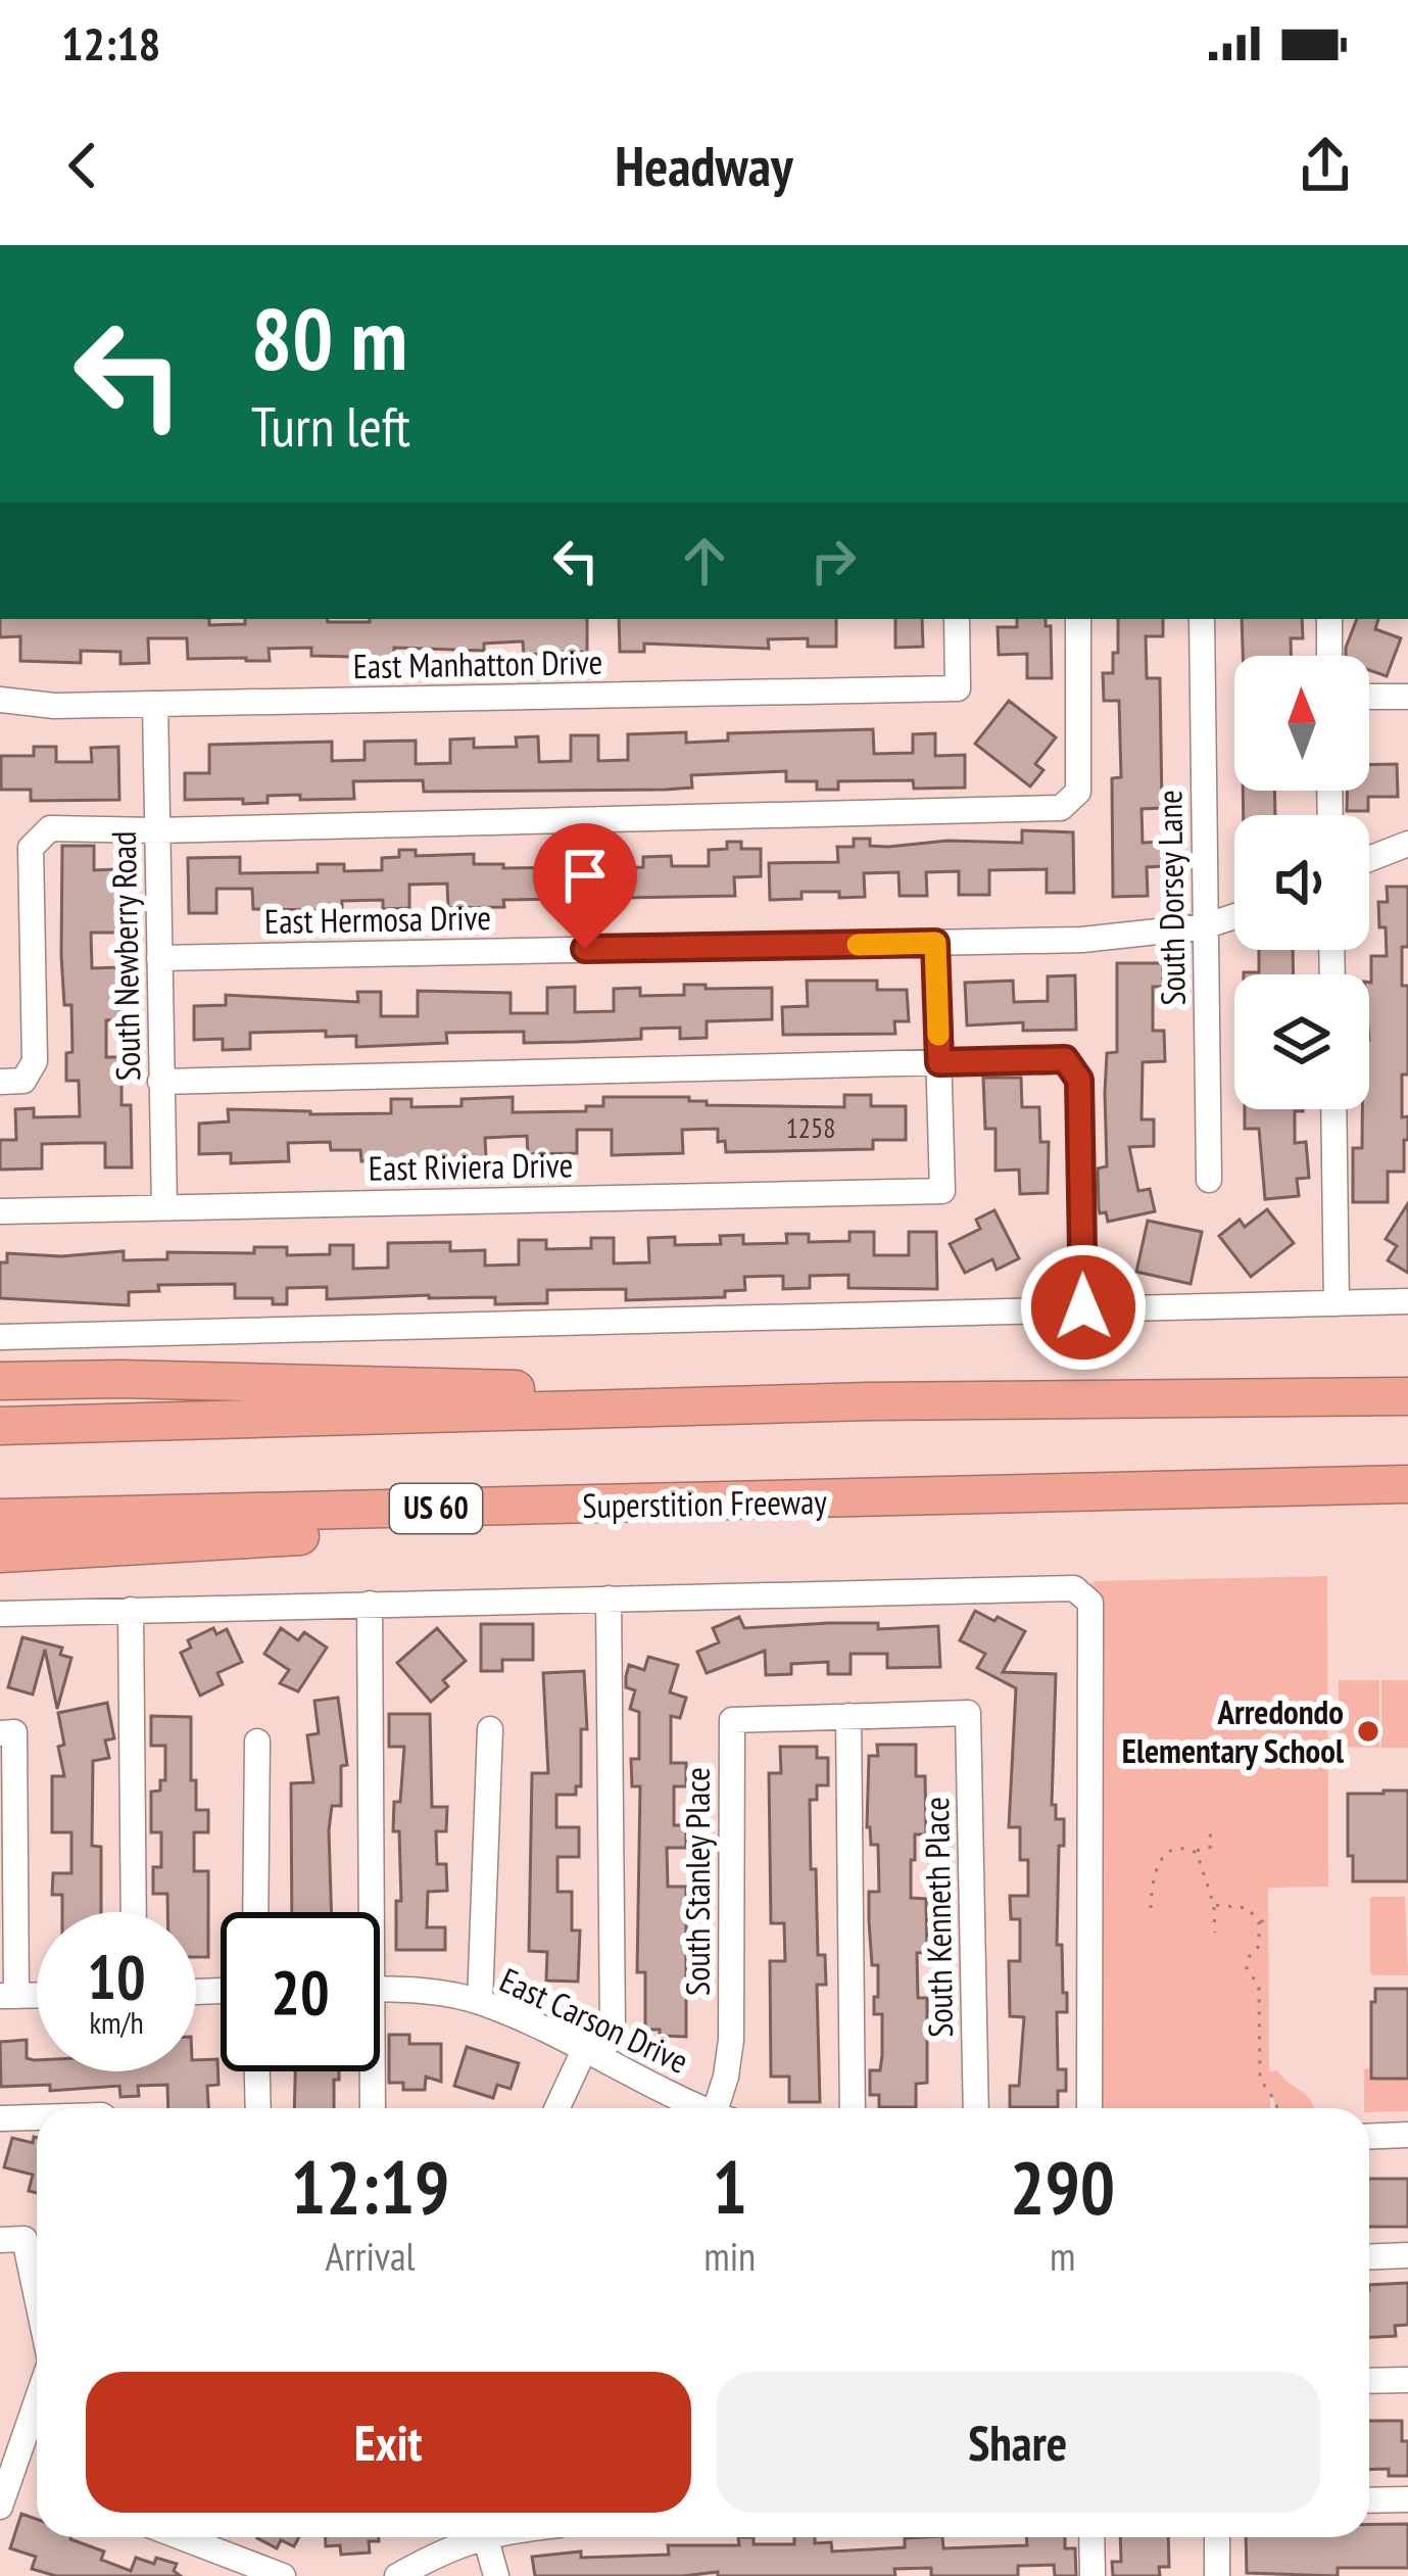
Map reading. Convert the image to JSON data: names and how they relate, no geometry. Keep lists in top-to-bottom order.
{
  "streets": {
    "highway": ["Superstition Freeway", "US 60"],
    "street": [
      "East Manhatton Drive",
      "South Dorsey Lane",
      "East Hermosa Drive",
      "South Newberry Road",
      "East Riviera Drive",
      "South Stanley Place",
      "South Kenneth Place",
      "East Carson Drive"
    ]
  },
  "crossings": [
    ["East Manhatton Drive", "South Newberry Road"],
    ["South Dorsey Lane", "East Hermosa Drive"],
    ["East Hermosa Drive", "South Newberry Road"],
    ["South Newberry Road", "East Riviera Drive"],
    ["South Stanley Place", "South Kenneth Place"]
  ],
  "places": ["Arredondo Elementary School"],
  "house_numbers": ["1258"],
  "north": "top",
  "page": {
    "status": "12:18",
    "header": "Headway",
    "turn": ["80 m", "Turn left"],
    "speed": "10 km/h",
    "limit": "20",
    "eta": [
      "12:19",
      "Arrival",
      "1",
      "min",
      "290",
      "m"
    ],
    "buttons": ["Exit", "Share"]
  }
}
